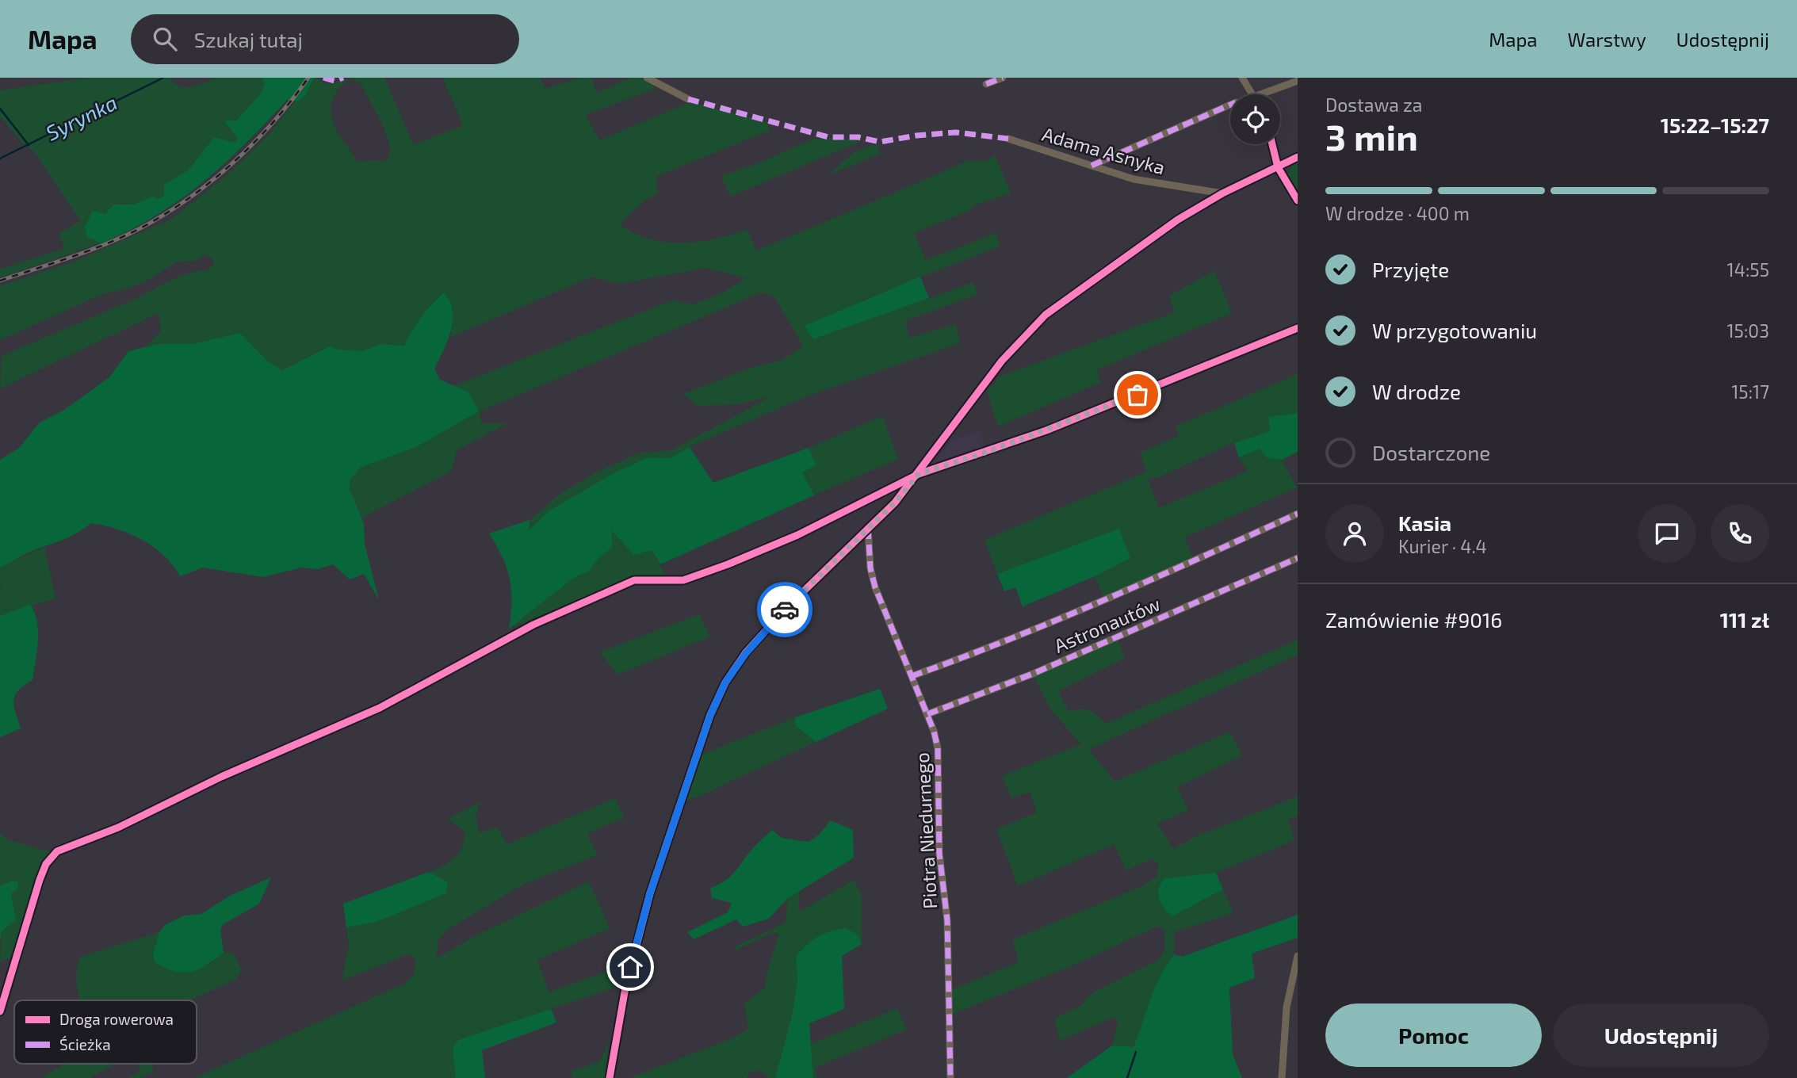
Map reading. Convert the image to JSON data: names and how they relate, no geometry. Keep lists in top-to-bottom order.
{
  "streets": {
    "street": ["Adama Asnyka", "Astronautów", "Piotra Niedurnego"]
  },
  "crossings": [
    ["Astronautów", "Piotra Niedurnego"]
  ],
  "water": ["Syrynka"],
  "legend": ["Droga rowerowa", "Ścieżka"],
  "page": {
    "header": "Mapa",
    "search": "Szukaj tutaj",
    "nav": ["Mapa", "Warstwy", "Udostępnij"],
    "heading": ["3 min", "Dostawa za", "15:22–15:27"],
    "panel": [
      "Kasia",
      "Kurier · 4.4",
      "Zamówienie #9016",
      "111 zł"
    ],
    "bar": "W drodze · 400 m",
    "list": [
      ["Przyjęte", "14:55"],
      ["W przygotowaniu", "15:03"],
      ["W drodze", "15:17"],
      "Dostarczone"
    ],
    "buttons": ["Pomoc", "Udostępnij"]
  }
}
